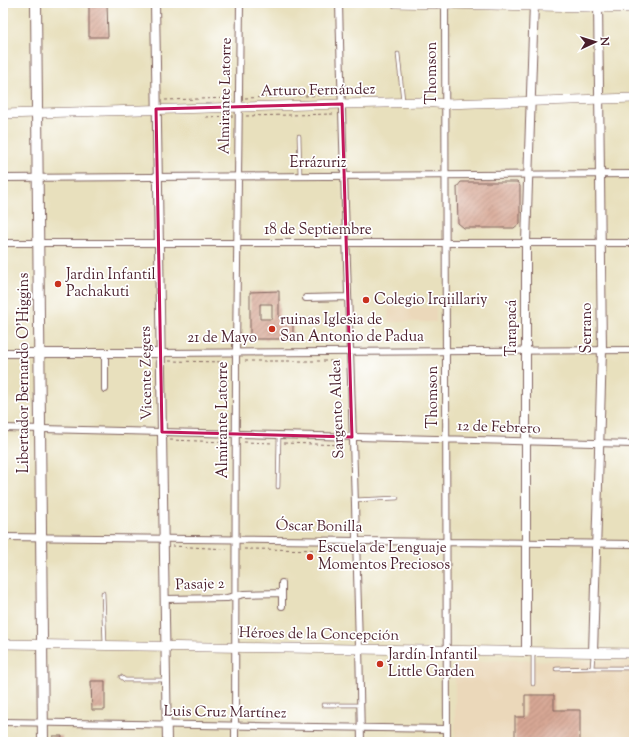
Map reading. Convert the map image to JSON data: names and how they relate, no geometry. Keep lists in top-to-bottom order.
{
  "streets": {
    "main road": ["Arturo Fernández", "Libertador Bernardo O'Higgins", "Héroes de la Concepción"],
    "street": [
      "Thomson",
      "Almirante Latorre",
      "Errázuriz",
      "18 de Septiembre",
      "Tarapacá",
      "Serrano",
      "21 de Mayo",
      "Vicente Zegers",
      "Sargento Aldea",
      "12 de Febrero",
      "Óscar Bonilla",
      "Pasaje 2",
      "Luis Cruz Martínez"
    ]
  },
  "crossings": [
    ["Thomson", "Arturo Fernández"],
    ["Thomson", "Errázuriz"],
    ["Thomson", "18 de Septiembre"],
    ["Thomson", "21 de Mayo"],
    ["Thomson", "12 de Febrero"],
    ["Thomson", "Óscar Bonilla"],
    ["Thomson", "Héroes de la Concepción"],
    ["Thomson", "Luis Cruz Martínez"],
    ["Arturo Fernández", "Almirante Latorre"],
    ["Arturo Fernández", "Tarapacá"],
    ["Arturo Fernández", "Serrano"],
    ["Arturo Fernández", "Libertador Bernardo O'Higgins"],
    ["Arturo Fernández", "Vicente Zegers"],
    ["Arturo Fernández", "Sargento Aldea"],
    ["Almirante Latorre", "Errázuriz"],
    ["Almirante Latorre", "18 de Septiembre"],
    ["Almirante Latorre", "21 de Mayo"],
    ["Almirante Latorre", "12 de Febrero"],
    ["Almirante Latorre", "Óscar Bonilla"],
    ["Almirante Latorre", "Pasaje 2"],
    ["Almirante Latorre", "Héroes de la Concepción"],
    ["Almirante Latorre", "Luis Cruz Martínez"],
    ["Errázuriz", "Tarapacá"],
    ["Errázuriz", "Serrano"],
    ["Errázuriz", "Libertador Bernardo O'Higgins"],
    ["Errázuriz", "Vicente Zegers"],
    ["Errázuriz", "Sargento Aldea"],
    ["18 de Septiembre", "Tarapacá"],
    ["18 de Septiembre", "Serrano"],
    ["18 de Septiembre", "Libertador Bernardo O'Higgins"],
    ["18 de Septiembre", "Vicente Zegers"],
    ["18 de Septiembre", "Sargento Aldea"],
    ["Tarapacá", "21 de Mayo"],
    ["Tarapacá", "12 de Febrero"],
    ["Tarapacá", "Óscar Bonilla"],
    ["Tarapacá", "Héroes de la Concepción"],
    ["Serrano", "21 de Mayo"],
    ["Serrano", "12 de Febrero"],
    ["Serrano", "Óscar Bonilla"],
    ["Serrano", "Héroes de la Concepción"],
    ["21 de Mayo", "Libertador Bernardo O'Higgins"],
    ["21 de Mayo", "Vicente Zegers"],
    ["21 de Mayo", "Sargento Aldea"],
    ["Libertador Bernardo O'Higgins", "12 de Febrero"],
    ["Libertador Bernardo O'Higgins", "Óscar Bonilla"],
    ["Libertador Bernardo O'Higgins", "Héroes de la Concepción"],
    ["Libertador Bernardo O'Higgins", "Luis Cruz Martínez"],
    ["Vicente Zegers", "12 de Febrero"],
    ["Vicente Zegers", "Óscar Bonilla"],
    ["Vicente Zegers", "Pasaje 2"],
    ["Vicente Zegers", "Héroes de la Concepción"],
    ["Vicente Zegers", "Luis Cruz Martínez"],
    ["Sargento Aldea", "12 de Febrero"],
    ["Sargento Aldea", "Óscar Bonilla"],
    ["Sargento Aldea", "Héroes de la Concepción"],
    ["Sargento Aldea", "Luis Cruz Martínez"]
  ],
  "places": [
    "Jardin Infantil Pachakuti",
    "Colegio Irqiillariy",
    "ruinas Iglesia de San Antonio de Padua",
    "Escuela de Lenguaje Momentos Preciosos",
    "Jardín Infantil Little Garden"
  ],
  "north": "right"
}
